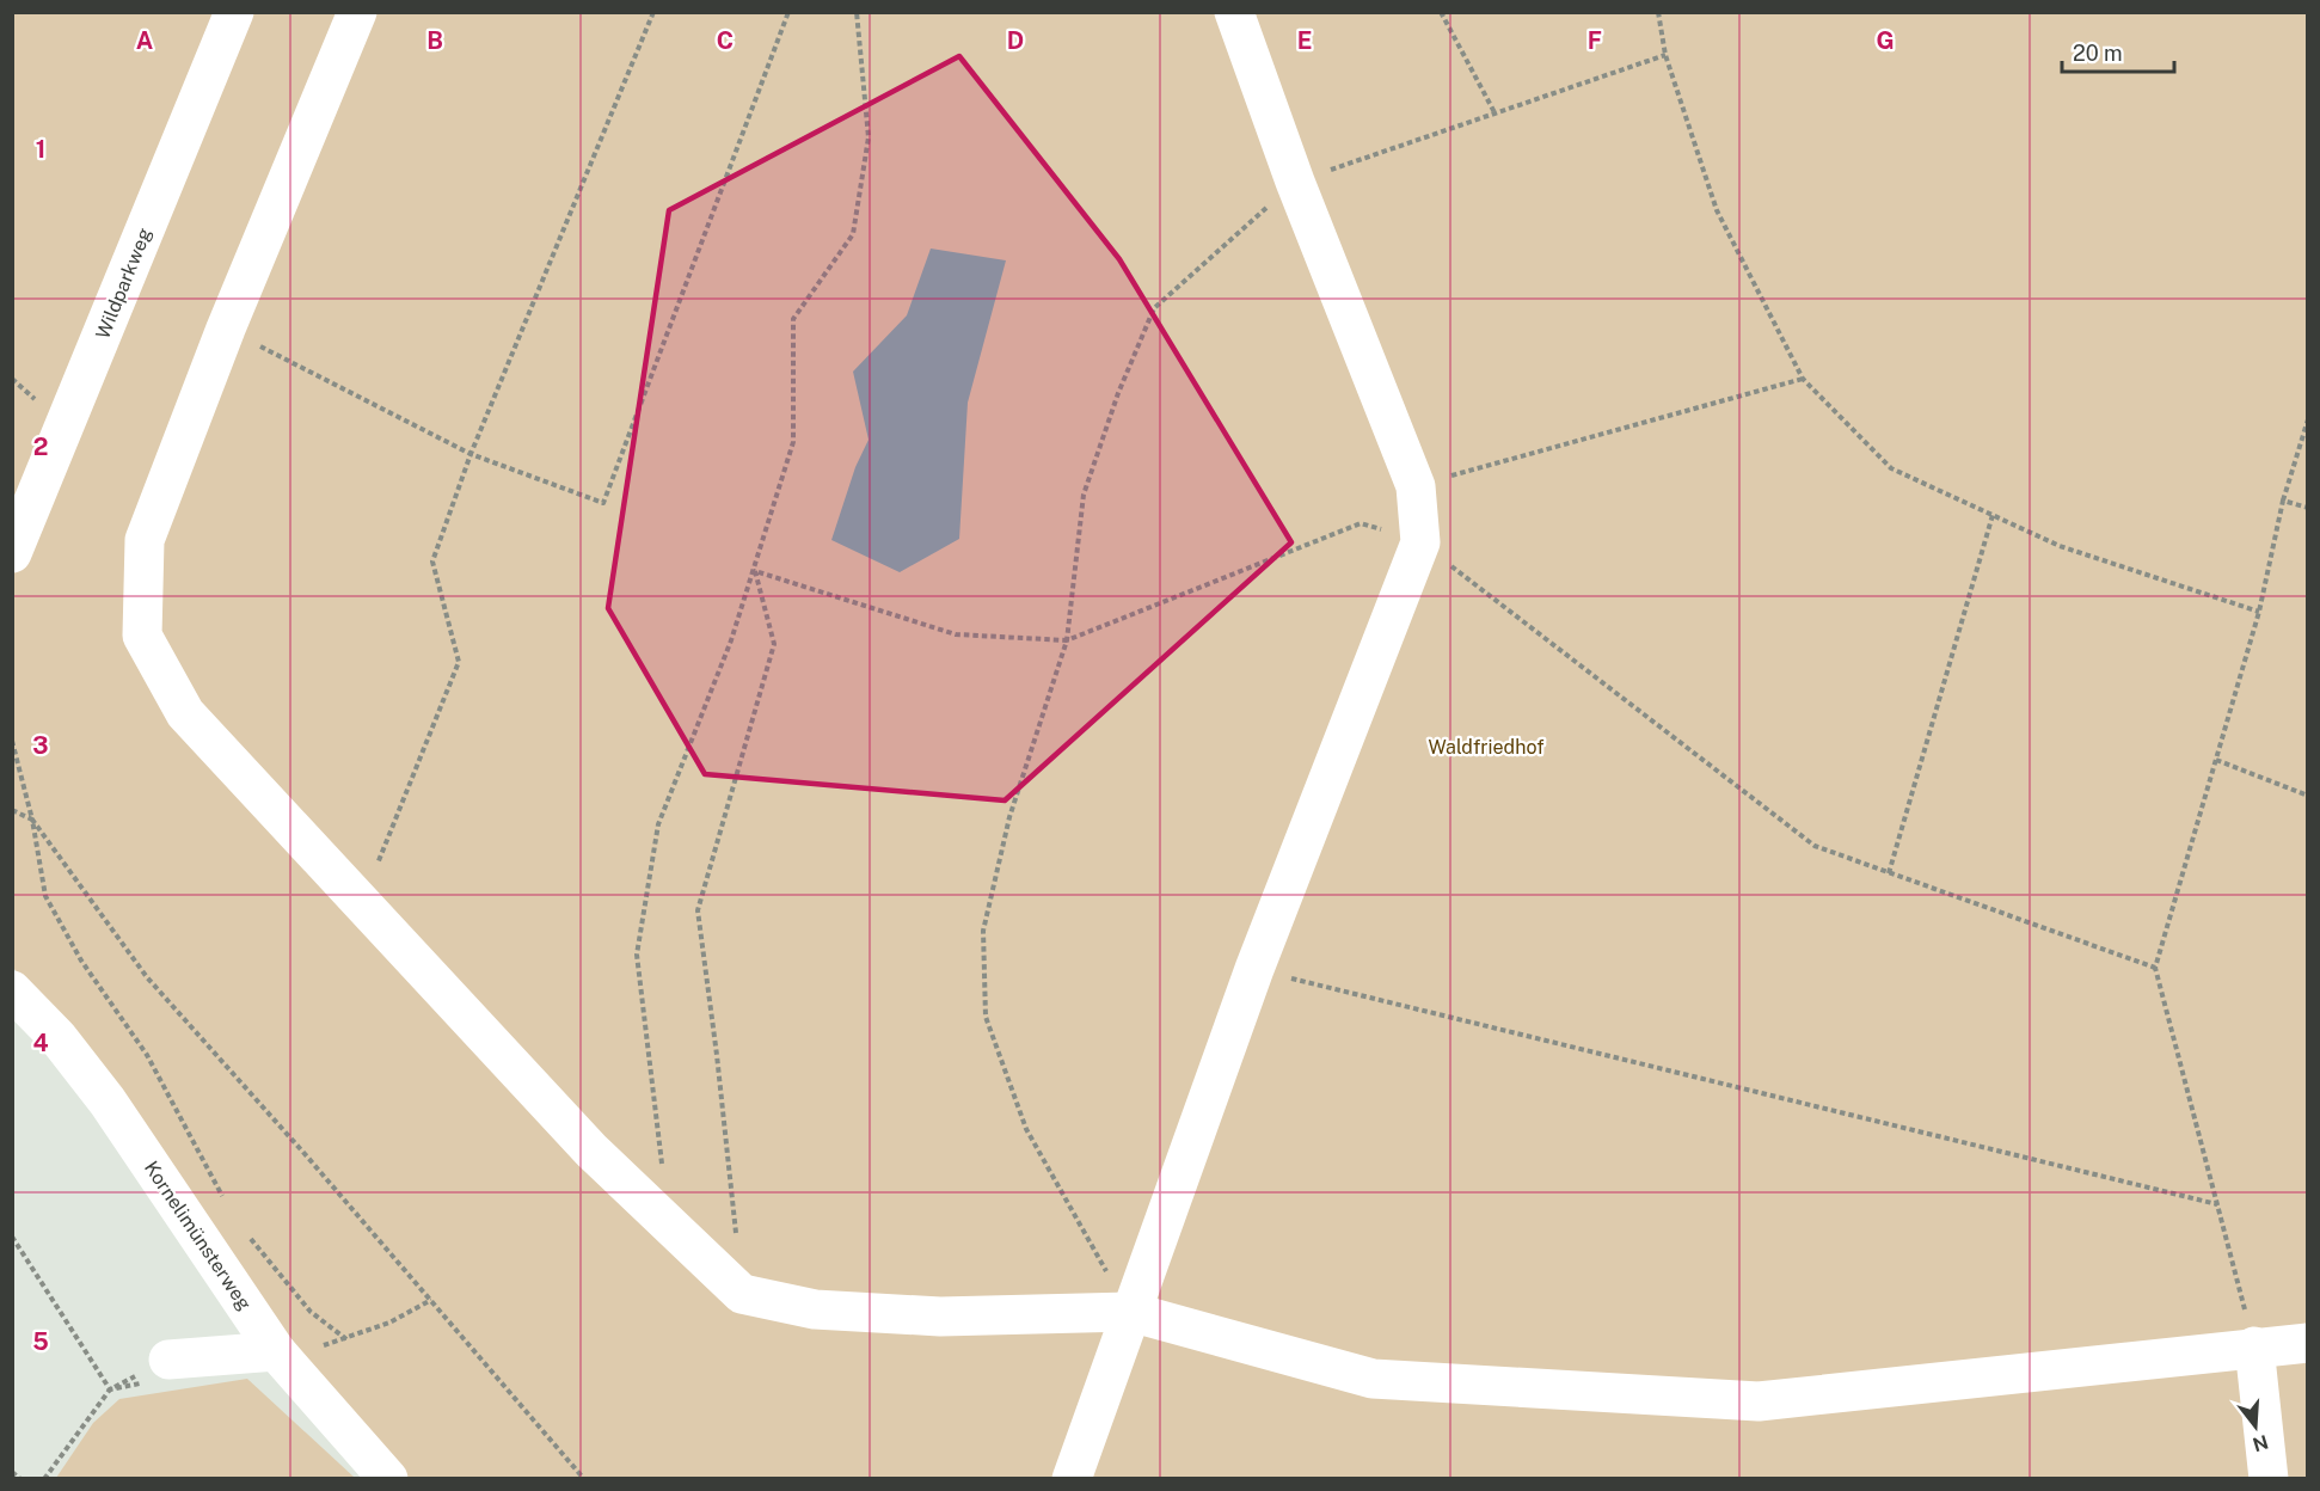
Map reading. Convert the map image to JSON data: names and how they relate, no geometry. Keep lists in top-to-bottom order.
{
  "streets": {
    "street": ["Wildparkweg", "Kornelimünsterweg"]
  },
  "parks": ["Waldfriedhof"],
  "scale_bar": "20 m",
  "north": "bottom",
  "grid": {
    "columns": [
      "A",
      "B",
      "C",
      "D",
      "E",
      "F",
      "G"
    ],
    "rows": [
      "1",
      "2",
      "3",
      "4",
      "5"
    ]
  }
}
